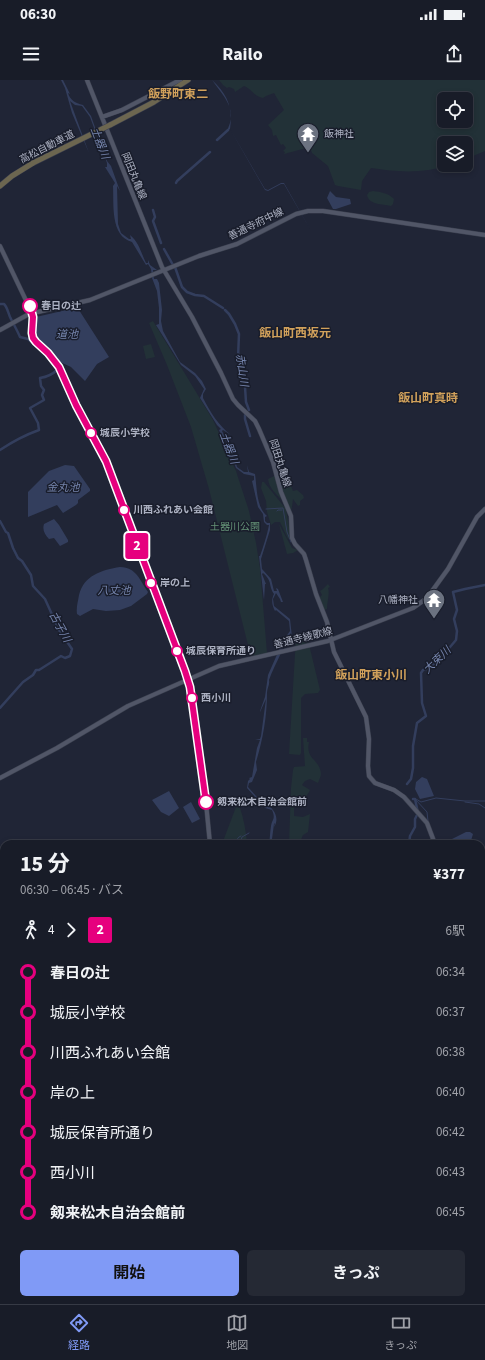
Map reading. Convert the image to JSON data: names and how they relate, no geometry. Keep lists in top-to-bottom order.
{
  "streets": {
    "highway": ["高松自動車道"],
    "main road": ["岡田丸亀線", "善通寺府中線", "善通寺綾歌線"]
  },
  "crossings": [
    ["岡田丸亀線", "善通寺府中線"],
    ["岡田丸亀線", "善通寺綾歌線"]
  ],
  "districts": [
    "飯野町東二",
    "飯山町西坂元",
    "飯山町真時",
    "飯山町東小川"
  ],
  "water": [
    "土器川",
    "道池",
    "赤山川",
    "金丸池",
    "八丈池",
    "古子川",
    "大束川"
  ],
  "parks": ["土器川公園"],
  "places": {
    "temple": ["飯神社", "八幡神社"],
    "other": [
      "春日の辻",
      "城辰小学校",
      "川西ふれあい会館",
      "岸の上",
      "城辰保育所通り",
      "西小川",
      "剱来松木自治会館前"
    ]
  },
  "lines": ["bus line 2"],
  "page": {
    "status": "06:30",
    "header": "Railo",
    "on_map": "2",
    "heading": ["15 分", "06:30 – 06:45 · バス", "¥377"],
    "legs": ["4", "2", "6駅"],
    "list": [
      {
        "name": "春日の辻",
        "value": "06:34"
      },
      {
        "name": "城辰小学校",
        "value": "06:37"
      },
      {
        "name": "川西ふれあい会館",
        "value": "06:38"
      },
      {
        "name": "岸の上",
        "value": "06:40"
      },
      {
        "name": "城辰保育所通り",
        "value": "06:42"
      },
      {
        "name": "西小川",
        "value": "06:43"
      },
      {
        "name": "剱来松木自治会館前",
        "value": "06:45"
      }
    ],
    "buttons": ["開始", "きっぷ"],
    "tabs": ["経路", "地図", "きっぷ"]
  }
}
